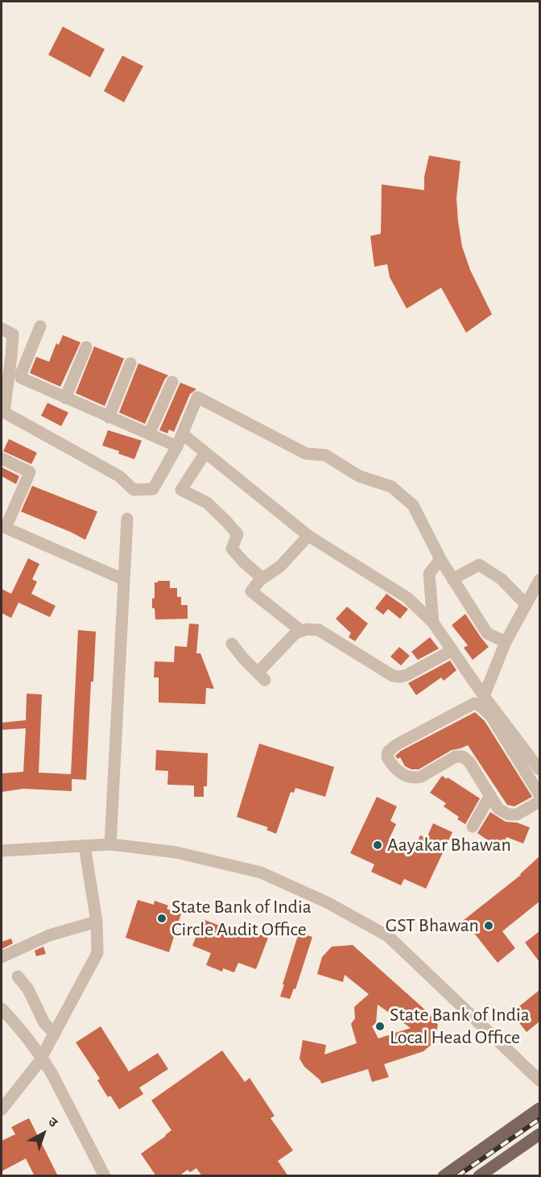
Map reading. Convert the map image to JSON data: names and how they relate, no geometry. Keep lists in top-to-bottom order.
{
  "places": [
    "Aayakar Bhawan",
    "State Bank of India Circle Audit Office",
    "GST Bhawan",
    "State Bank of India Local Head Office"
  ],
  "north": "top right"
}
